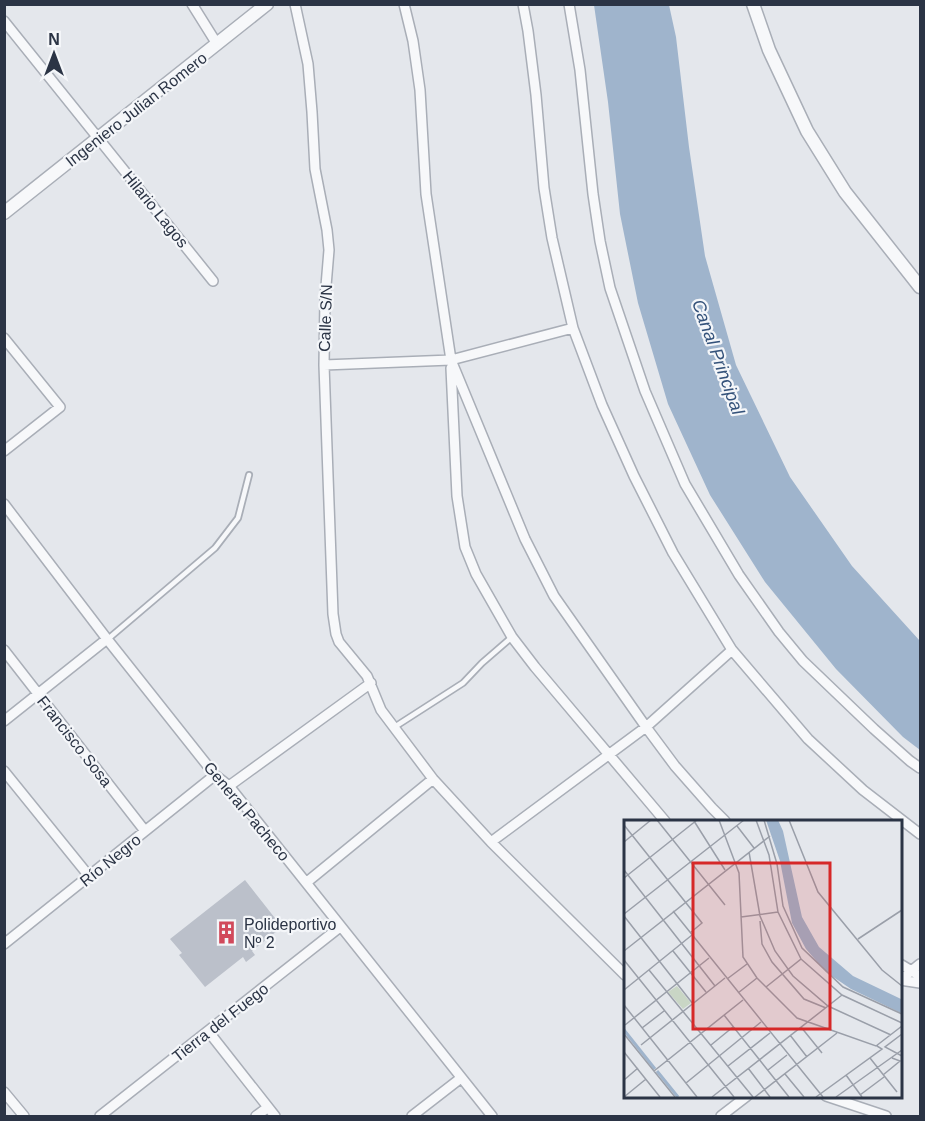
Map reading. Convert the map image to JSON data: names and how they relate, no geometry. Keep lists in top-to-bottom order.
{
  "streets": {
    "street": [
      "Ingeniero Julian Romero",
      "Hilario Lagos",
      "Calle S/N",
      "Francisco Sosa",
      "General Pacheco",
      "Río Negro",
      "Tierra del Fuego"
    ]
  },
  "crossings": [
    ["Ingeniero Julian Romero", "Hilario Lagos"],
    ["Francisco Sosa", "Río Negro"],
    ["General Pacheco", "Río Negro"],
    ["General Pacheco", "Tierra del Fuego"]
  ],
  "water": ["Canal Principal"],
  "places": {
    "building": ["Polideportivo Nº 2"]
  },
  "north": "top"
}
